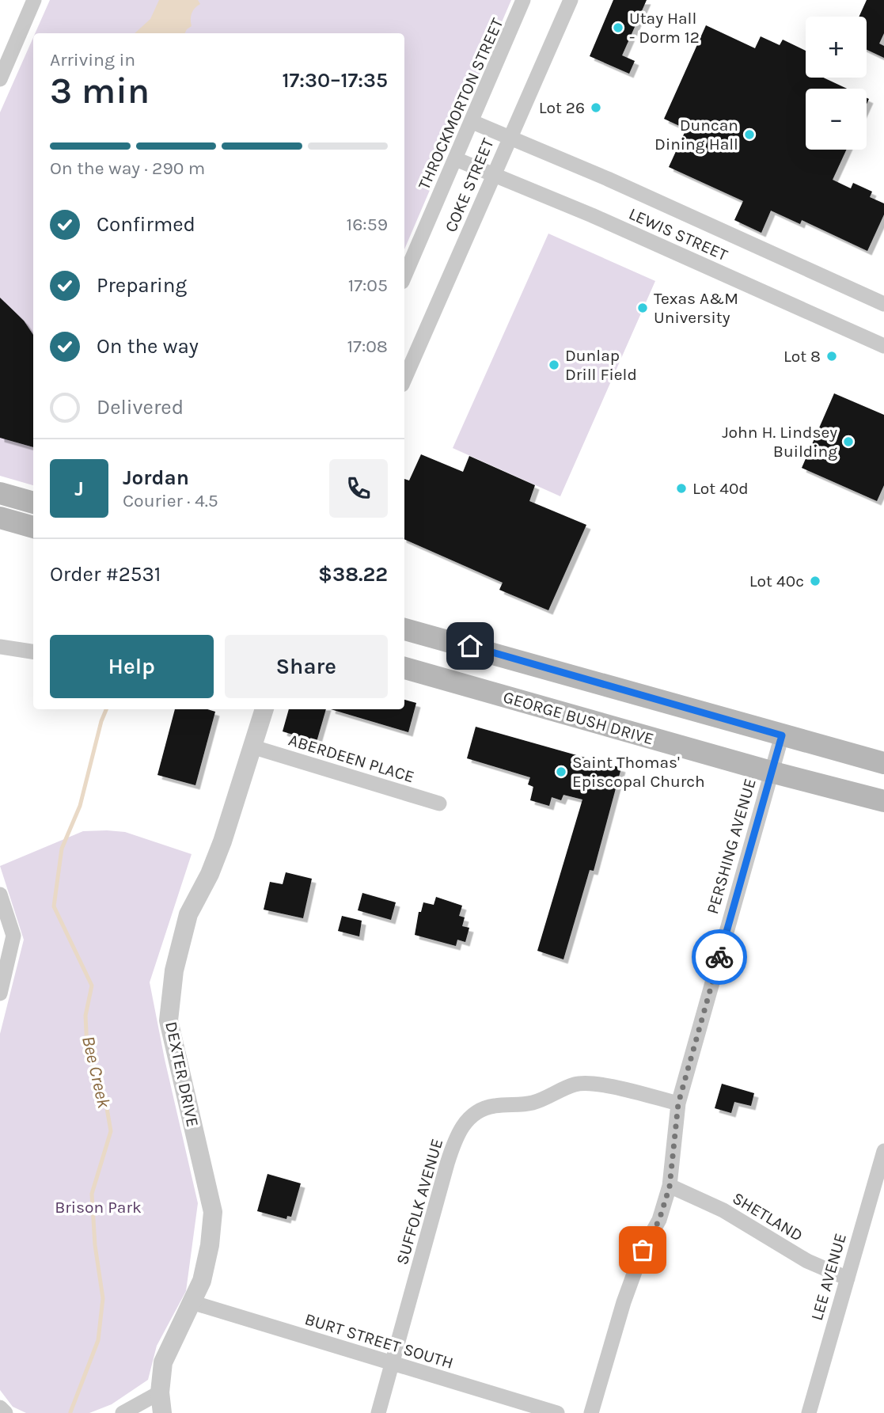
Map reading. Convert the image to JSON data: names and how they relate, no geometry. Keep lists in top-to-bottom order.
{
  "streets": {
    "main road": ["GEORGE BUSH DRIVE"],
    "street": [
      "THROCKMORTON STREET",
      "COKE STREET",
      "LEWIS STREET",
      "ABERDEEN PLACE",
      "PERSHING AVENUE",
      "DEXTER DRIVE",
      "SUFFOLK AVENUE",
      "SHETLAND",
      "LEE AVENUE",
      "BURT STREET SOUTH"
    ]
  },
  "crossings": [
    ["THROCKMORTON STREET", "LEWIS STREET"],
    ["COKE STREET", "LEWIS STREET"],
    ["GEORGE BUSH DRIVE", "PERSHING AVENUE"],
    ["ABERDEEN PLACE", "DEXTER DRIVE"],
    ["PERSHING AVENUE", "SUFFOLK AVENUE"],
    ["PERSHING AVENUE", "SHETLAND"],
    ["DEXTER DRIVE", "BURT STREET SOUTH"],
    ["SUFFOLK AVENUE", "BURT STREET SOUTH"],
    ["SHETLAND", "LEE AVENUE"]
  ],
  "water": ["Bee Creek"],
  "parks": ["Brison Park"],
  "places": [
    "Utay Hall - Dorm 12",
    "Lot 26",
    "Duncan Dining Hall",
    "Texas A&M University",
    "Lot 8",
    "Dunlap Drill Field",
    "John H. Lindsey Building",
    "Lot 40d",
    "Lot 40c",
    "Saint Thomas' Episcopal Church"
  ],
  "page": {
    "map_buttons": ["+", "−"],
    "heading": ["3 min", "Arriving in", "17:30–17:35"],
    "panel": [
      "Jordan",
      "Courier · 4.5",
      "Order #2531",
      "$38.22"
    ],
    "bar": "On the way · 290 m",
    "list": [
      ["Confirmed", "16:59"],
      ["Preparing", "17:05"],
      ["On the way", "17:08"],
      "Delivered"
    ],
    "round": "J",
    "buttons": ["Help", "Share"]
  }
}
